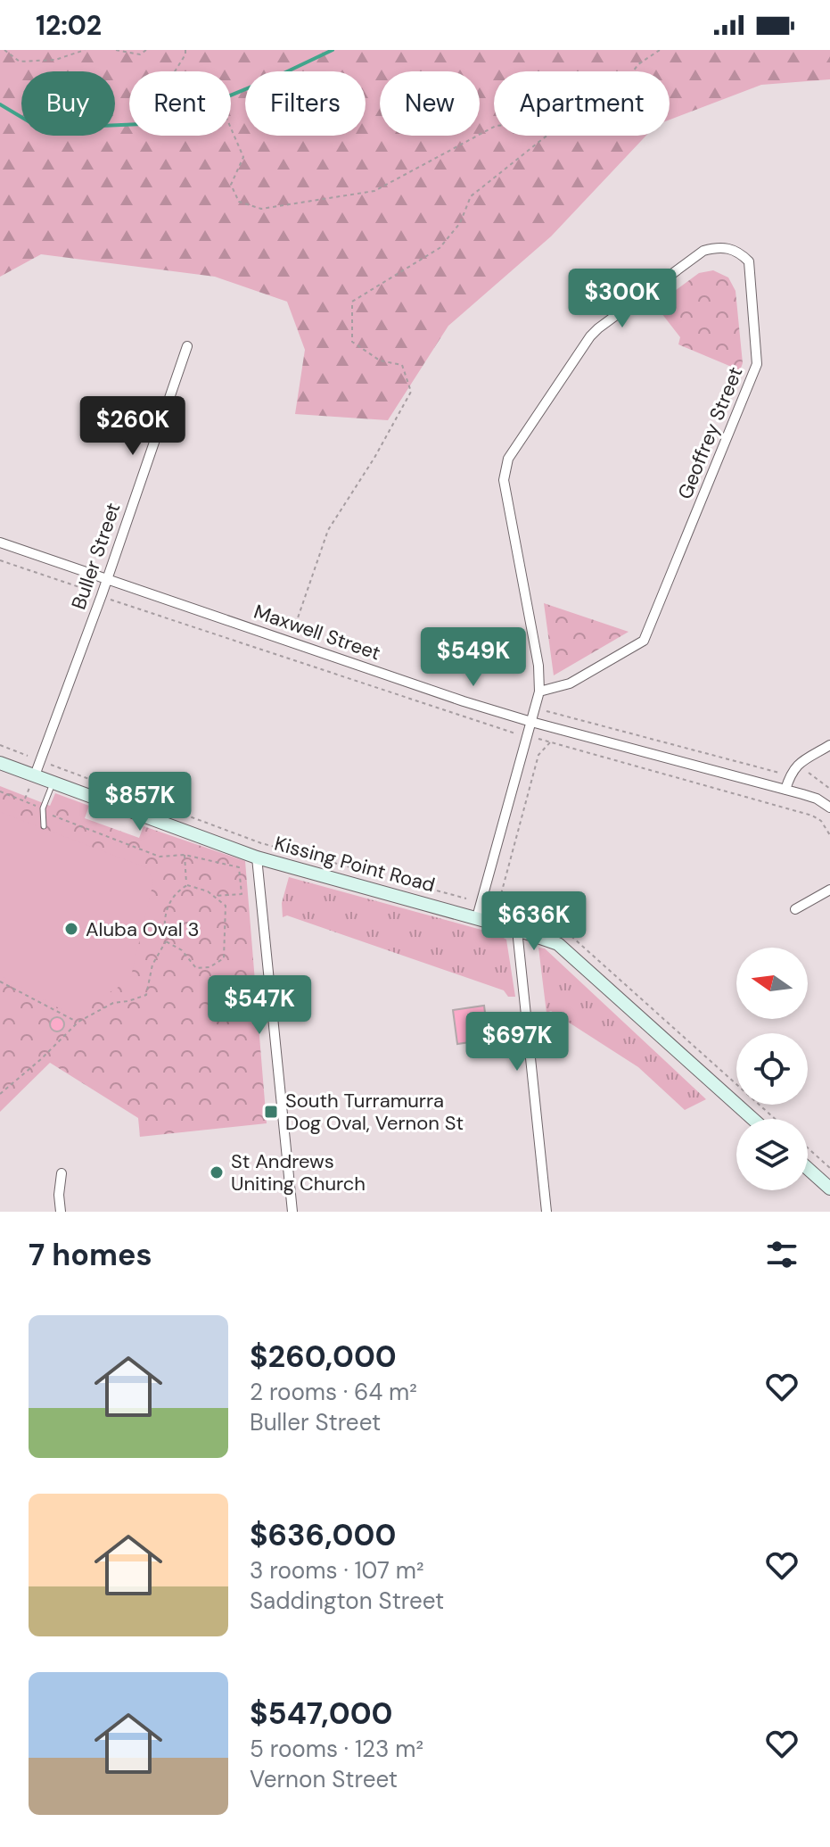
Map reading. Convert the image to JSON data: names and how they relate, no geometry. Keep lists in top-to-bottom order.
{
  "streets": {
    "street": [
      "Geoffrey Street",
      "Buller Street",
      "Maxwell Street",
      "Kissing Point Road"
    ]
  },
  "crossings": [
    ["Geoffrey Street", "Maxwell Street"],
    ["Geoffrey Street", "Kissing Point Road"],
    ["Buller Street", "Maxwell Street"],
    ["Buller Street", "Kissing Point Road"]
  ],
  "places": {
    "other": ["Aluba Oval 3", "St Andrews Uniting Church"],
    "transit": ["South Turramurra Dog Oval, Vernon St"]
  },
  "north": "left",
  "page": {
    "status": "12:02",
    "chip": [
      "Buy",
      "Rent",
      "Filters",
      "New",
      "Apartment"
    ],
    "price": [
      "$300K",
      "$260K",
      "$549K",
      "$857K",
      "$636K",
      "$547K",
      "$697K"
    ],
    "heading": "7 homes",
    "list": [
      {
        "name": "$260,000",
        "note": "2 rooms · 64 m² · Buller Street"
      },
      {
        "name": "$636,000",
        "note": "3 rooms · 107 m² · Saddington Street"
      },
      {
        "name": "$547,000",
        "note": "5 rooms · 123 m² · Vernon Street"
      }
    ]
  }
}
